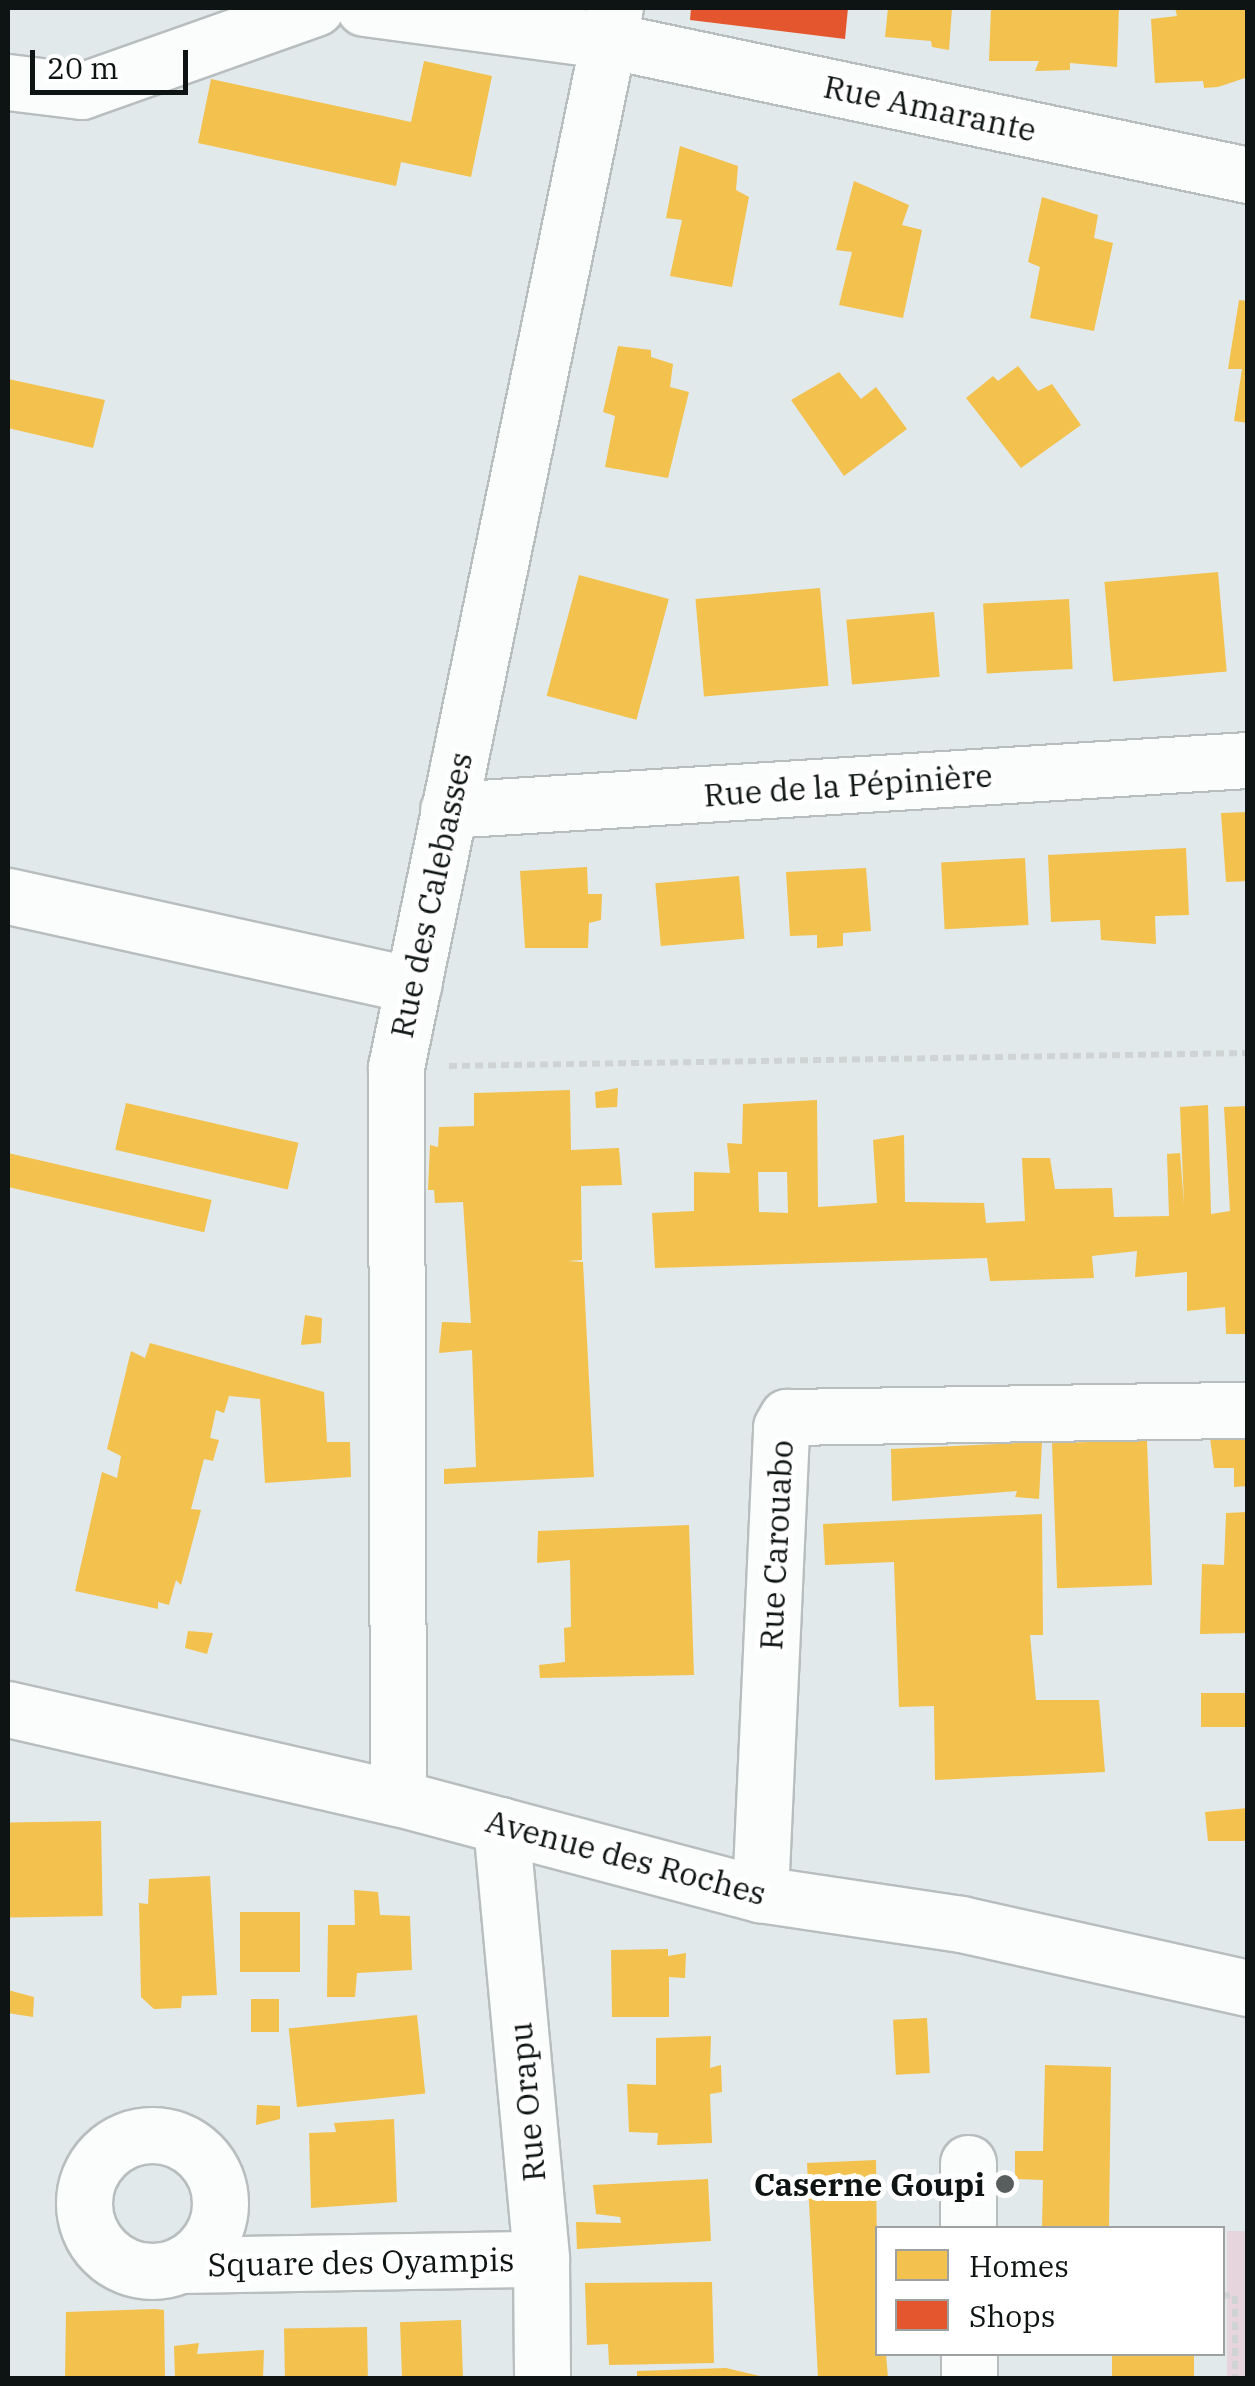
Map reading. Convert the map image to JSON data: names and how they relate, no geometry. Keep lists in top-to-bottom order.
{
  "streets": {
    "street": [
      "Rue Amarante",
      "Rue de la Pépinière",
      "Rue des Calebasses",
      "Rue Carouabo",
      "Avenue des Roches",
      "Rue Orapu",
      "Square des Oyampis"
    ]
  },
  "crossings": [
    ["Rue Amarante", "Rue des Calebasses"],
    ["Rue de la Pépinière", "Rue des Calebasses"],
    ["Rue des Calebasses", "Avenue des Roches"],
    ["Rue Carouabo", "Avenue des Roches"],
    ["Avenue des Roches", "Rue Orapu"],
    ["Rue Orapu", "Square des Oyampis"]
  ],
  "places": ["Caserne Goupi"],
  "legend": ["Homes", "Shops"],
  "scale_bar": "20 m"
}
